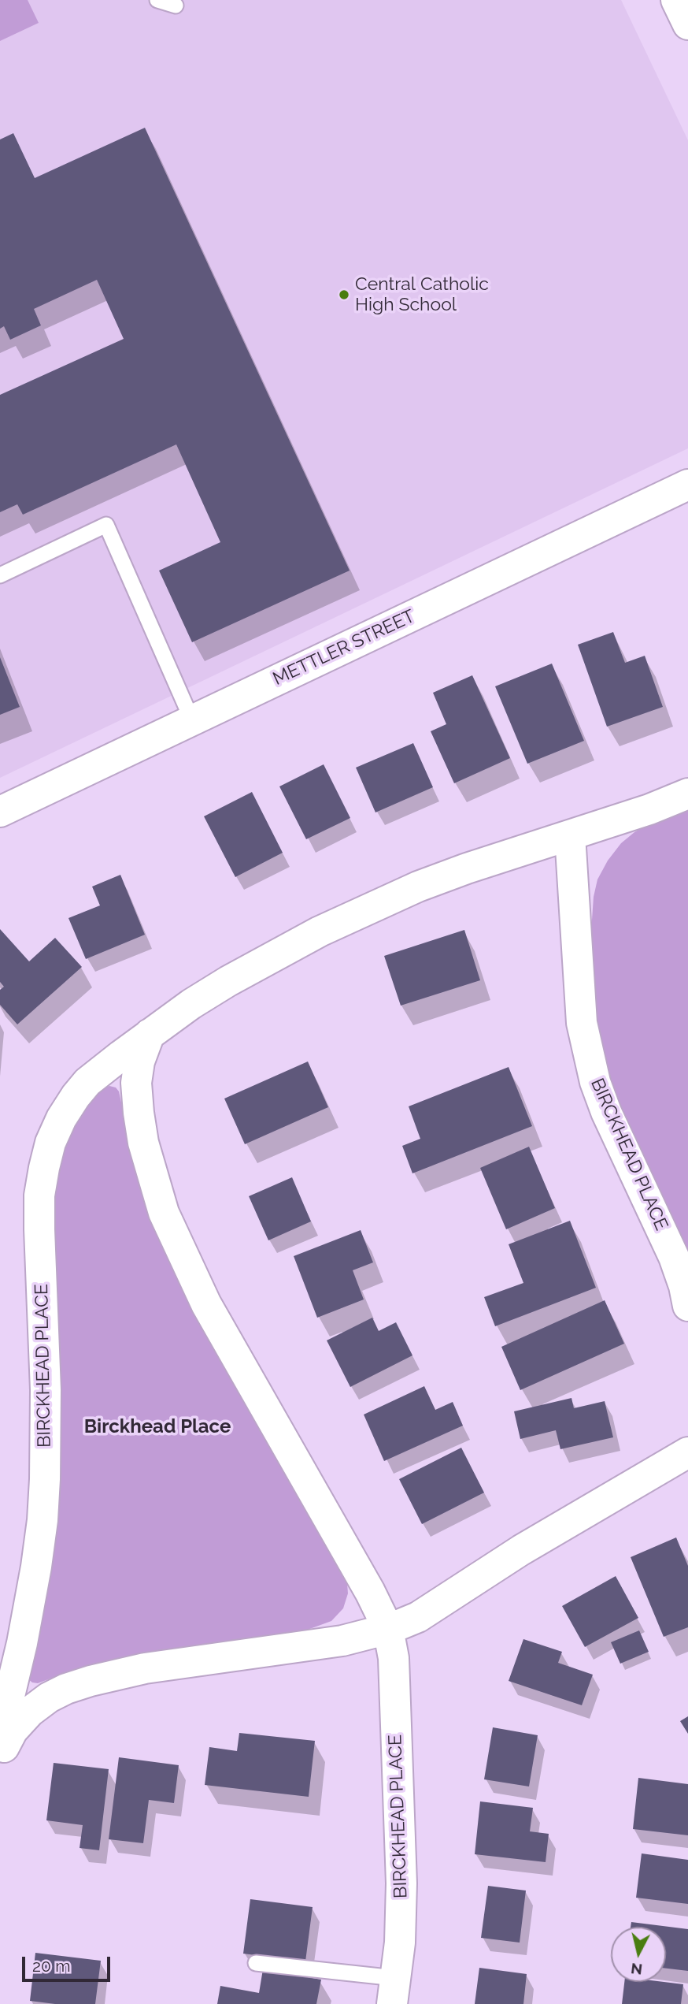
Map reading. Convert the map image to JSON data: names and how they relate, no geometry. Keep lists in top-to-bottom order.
{
  "streets": {
    "street": ["METTLER STREET", "BIRCKHEAD PLACE"]
  },
  "districts": ["Birckhead Place"],
  "places": ["Central Catholic High School"],
  "scale_bar": "20 m",
  "north": "bottom"
}
